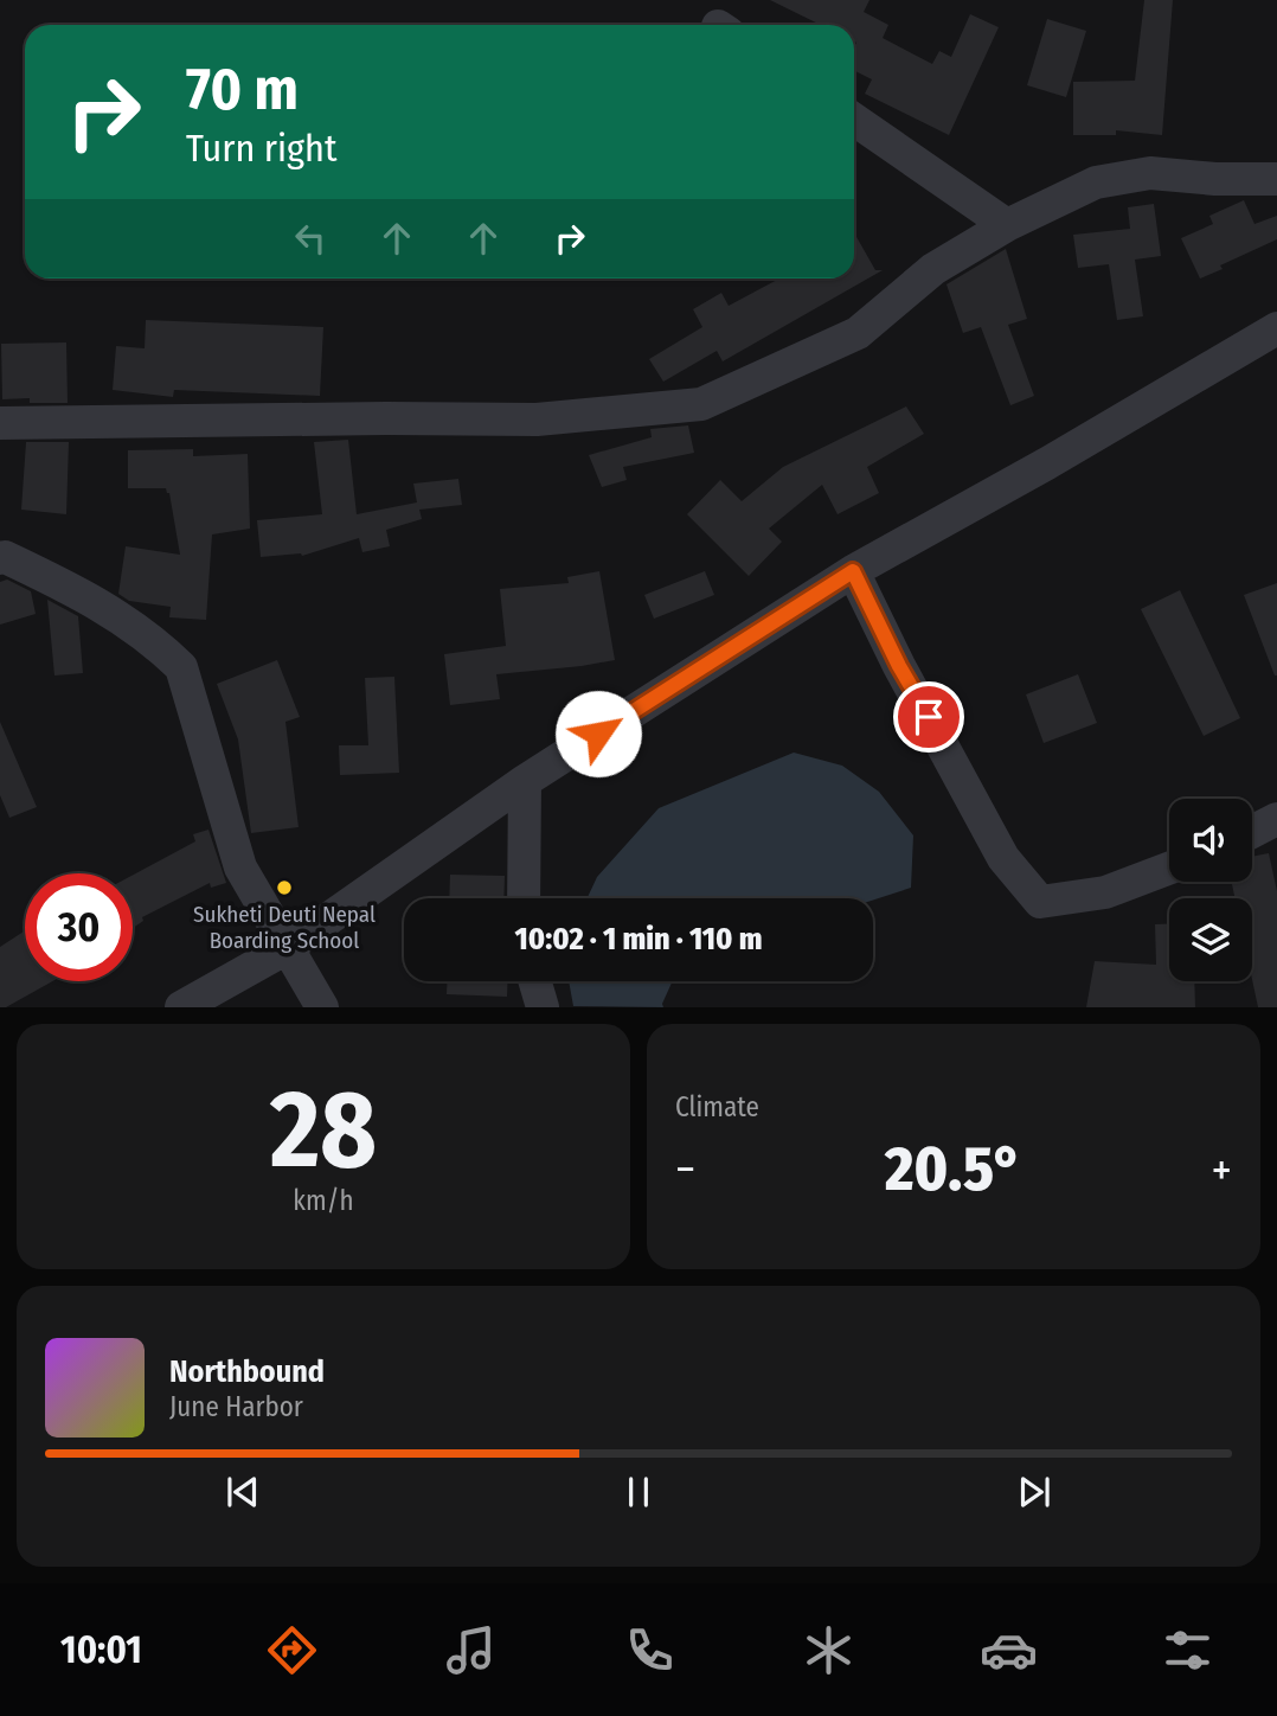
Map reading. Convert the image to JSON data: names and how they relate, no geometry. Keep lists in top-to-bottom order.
{
  "places": ["Sukheti Deuti Nepal Boarding School"],
  "page": {
    "turn": ["70 m", "Turn right"],
    "limit": "30",
    "trip": "10:02 · 1 min · 110 m",
    "tile": [
      ["28", "km/h"],
      "Climate"
    ],
    "heat": ["−", "20.5°", "+"],
    "song": ["Northbound", "June Harbor"],
    "tabs": "10:01"
  }
}
